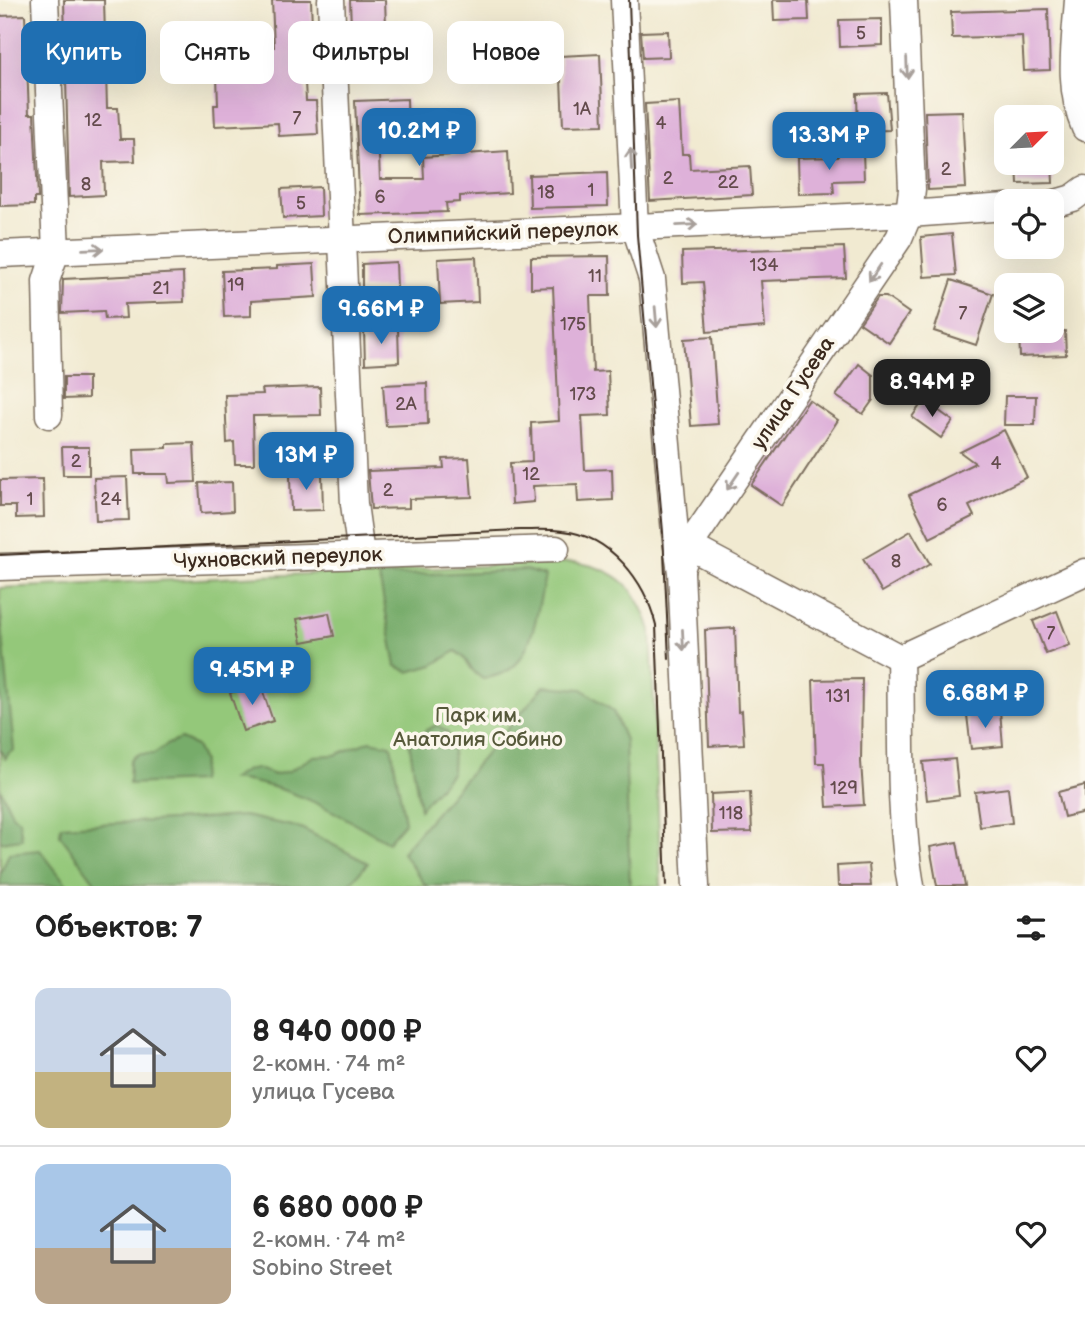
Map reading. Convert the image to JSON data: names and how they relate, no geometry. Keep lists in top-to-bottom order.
{
  "streets": {
    "street": ["Олимпийский переулок", "улица Гусева", "Чухновский переулок"]
  },
  "crossings": [
    ["Олимпийский переулок", "улица Гусева"]
  ],
  "one_way": ["Олимпийский переулок"],
  "parks": ["Парк им. Анатолия Собино"],
  "house_numbers": [
    "5",
    "1А",
    "7",
    "12",
    "4",
    "2",
    "2",
    "22",
    "8",
    "1",
    "18",
    "6",
    "5",
    "134",
    "11",
    "19",
    "21",
    "7",
    "175",
    "173",
    "2А",
    "2",
    "4",
    "12",
    "2",
    "1",
    "24",
    "6",
    "8",
    "7",
    "131",
    "129",
    "118"
  ],
  "north": "top right",
  "page": {
    "chip": [
      "Купить",
      "Снять",
      "Фильтры",
      "Новое"
    ],
    "price": [
      "10.2M ₽",
      "13.3M ₽",
      "9.66M ₽",
      "8.94M ₽",
      "13M ₽",
      "9.45M ₽",
      "6.68M ₽"
    ],
    "heading": "Объектов: 7",
    "list": [
      {
        "name": "8 940 000 ₽",
        "note": "2-комн. · 74 m² · улица Гусева"
      },
      {
        "name": "6 680 000 ₽",
        "note": "2-комн. · 74 m² · Sobino Street"
      }
    ]
  }
}
